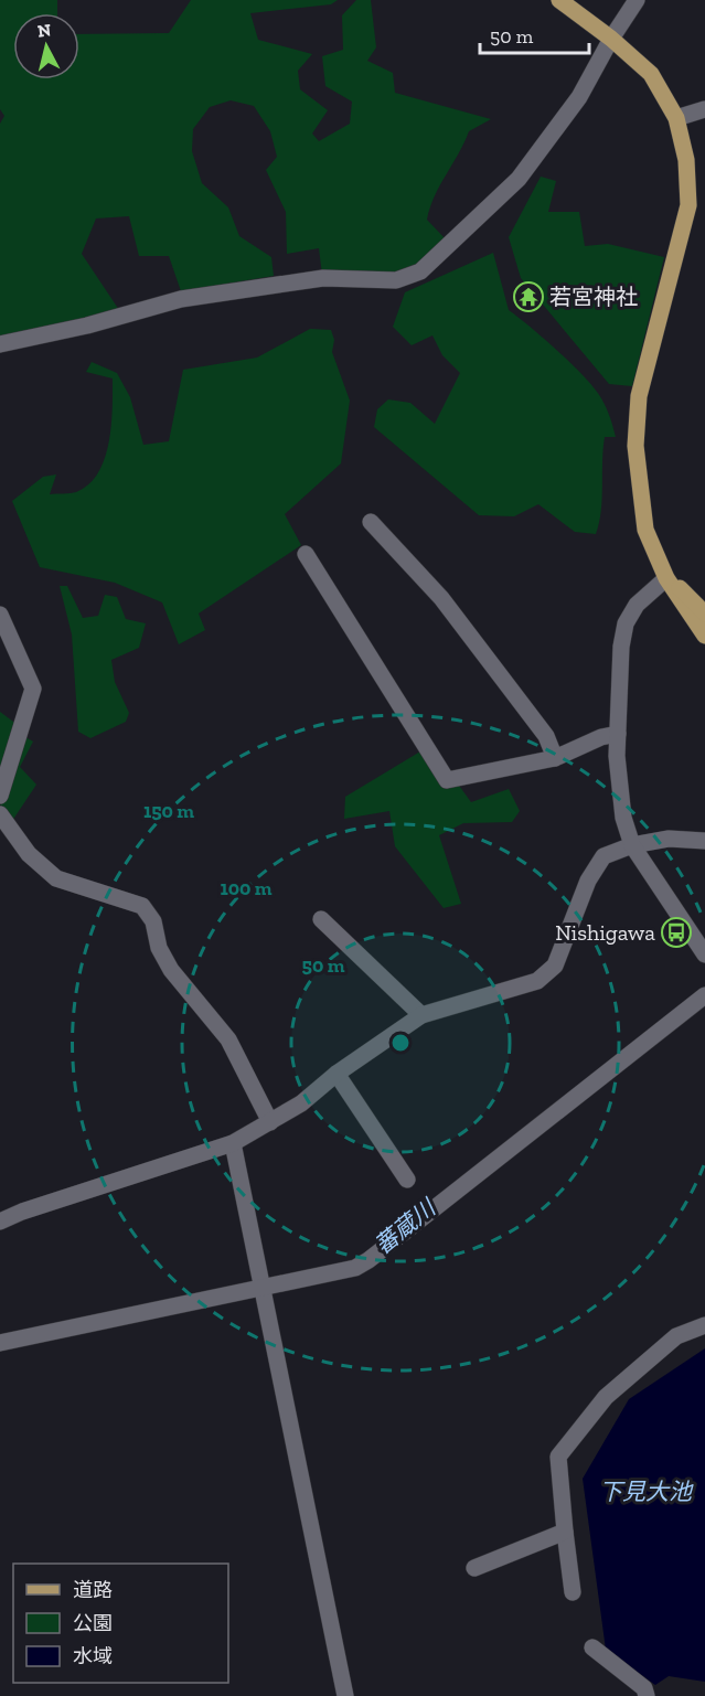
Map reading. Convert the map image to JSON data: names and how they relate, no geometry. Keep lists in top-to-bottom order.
{
  "water": ["蕃蔵川", "下見大池"],
  "places": {
    "temple": ["若宮神社"],
    "bus stop": ["Nishigawa"]
  },
  "legend": ["道路", "公園", "水域"],
  "scale_bar": "50 m",
  "north": "top",
  "rings": ["150 m", "100 m", "50 m"]
}
